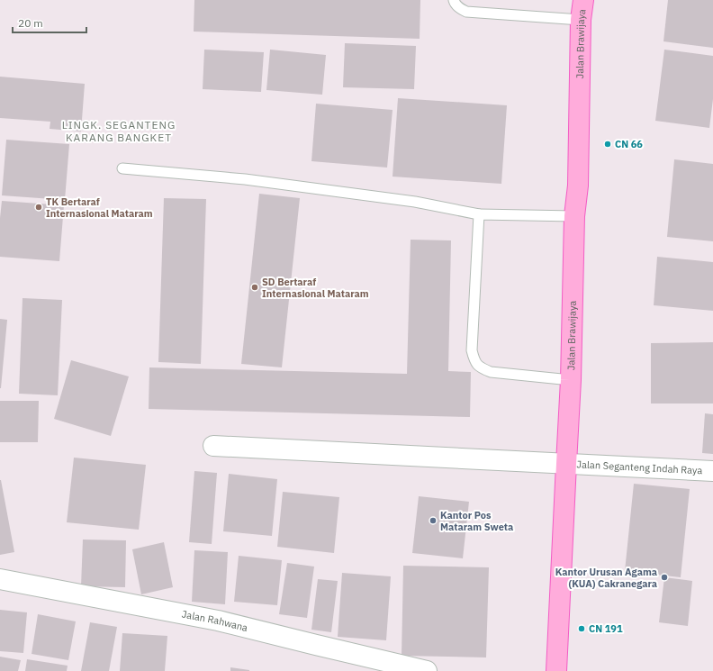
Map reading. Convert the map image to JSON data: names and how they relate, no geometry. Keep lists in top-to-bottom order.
{
  "streets": {
    "main road": ["Jalan Brawijaya"],
    "street": ["Jalan Seganteng Indah Raya", "Jalan Rahwana"]
  },
  "crossings": [
    ["Jalan Brawijaya", "Jalan Seganteng Indah Raya"]
  ],
  "districts": ["LINGK. SEGANTENG KARANG BANGKET"],
  "places": [
    "CN 66",
    "TK Bertaraf Internasional Mataram",
    "SD Bertaraf Internasional Mataram",
    "Kantor Pos Mataram Sweta",
    "Kantor Urusan Agama (KUA) Cakranegara",
    "CN 191"
  ],
  "scale_bar": "20 m"
}
